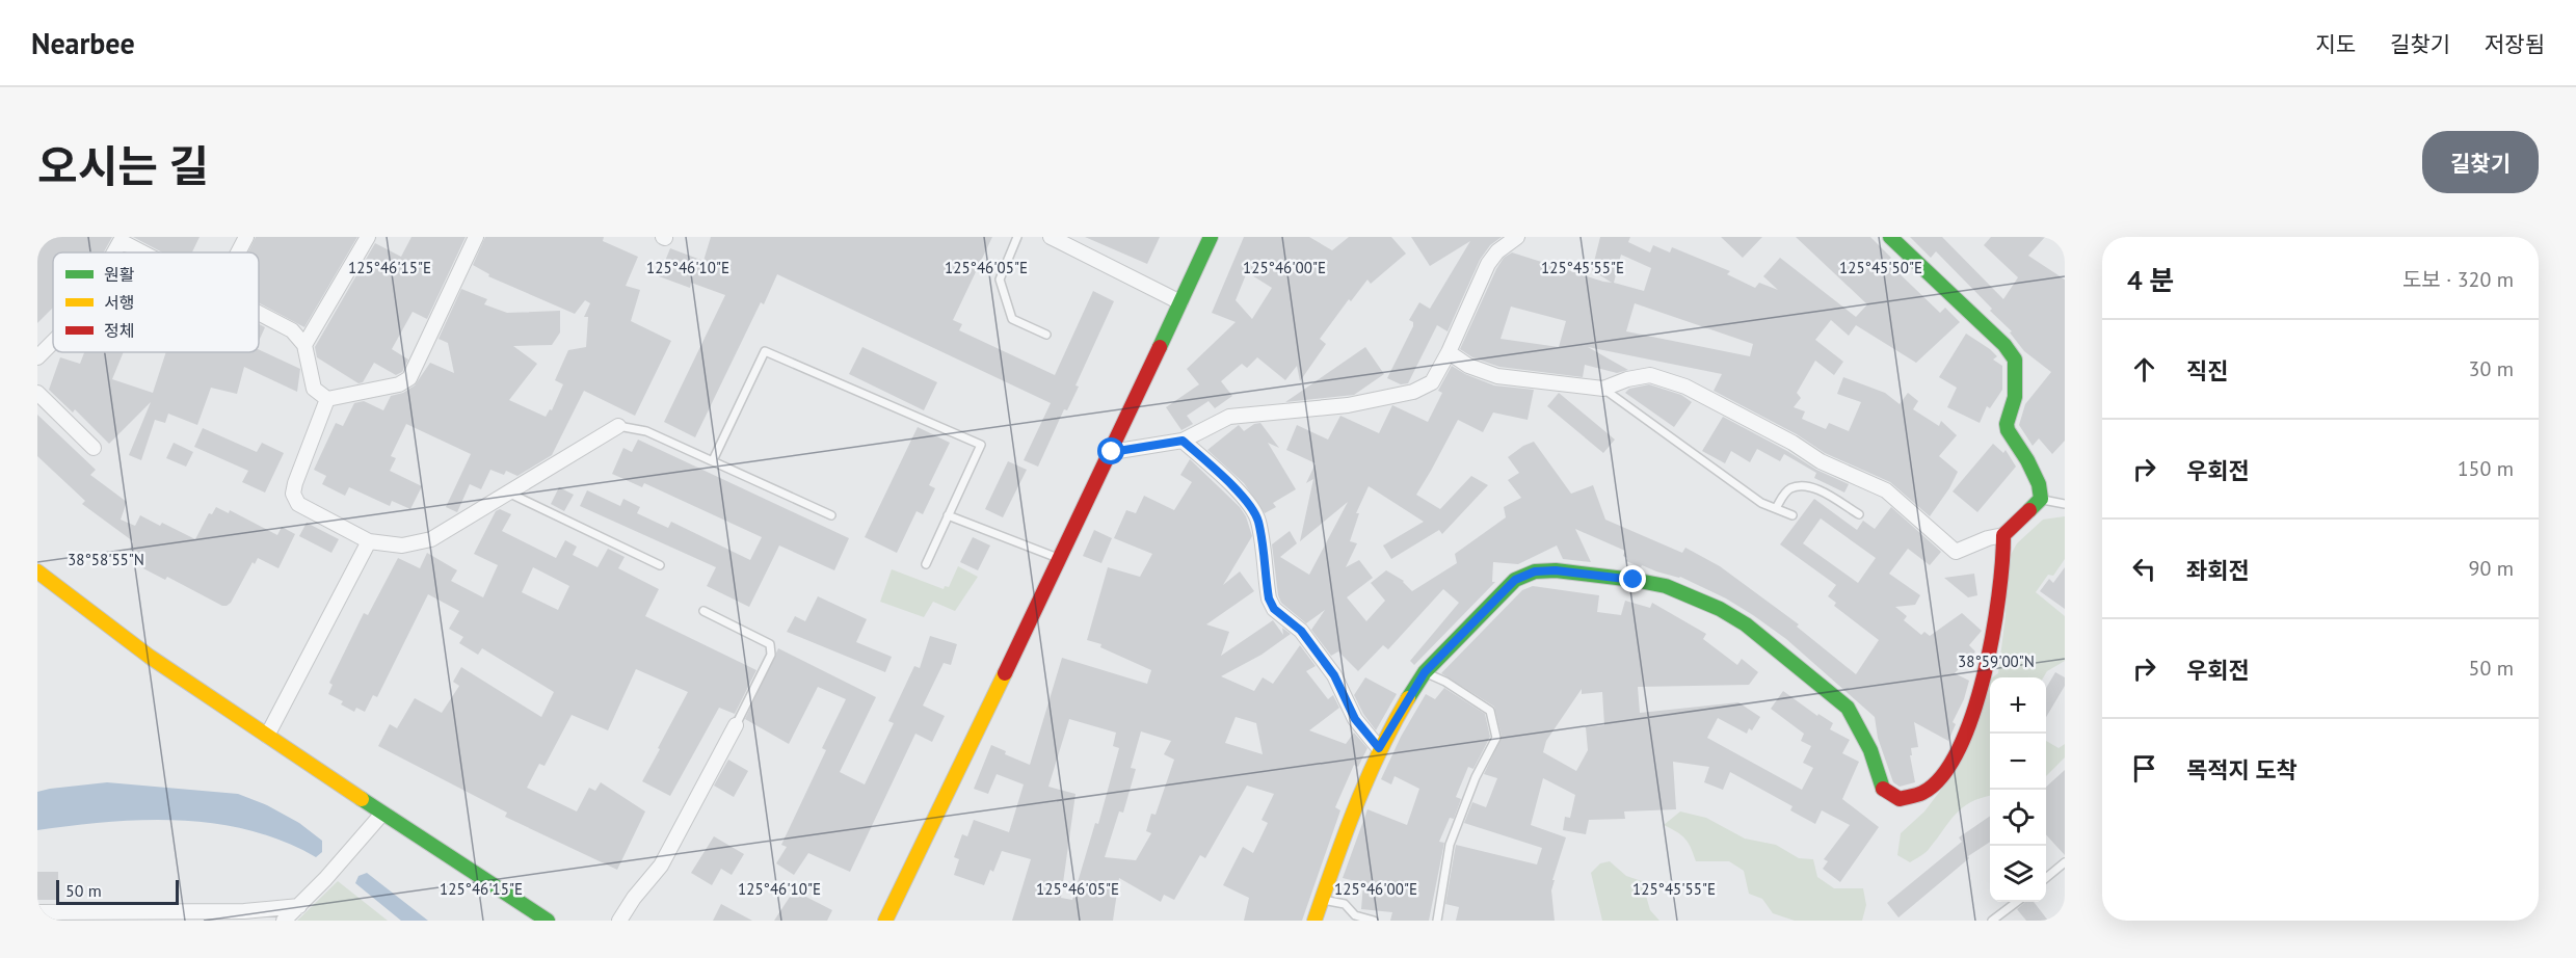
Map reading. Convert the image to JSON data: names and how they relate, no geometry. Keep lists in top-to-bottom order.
{
  "legend": ["원활", "서행", "정체"],
  "scale_bar": "50 m",
  "page": {
    "header": "Nearbee",
    "nav": ["지도", "길찾기", "저장됨"],
    "title": "오시는 길",
    "buttons": "길찾기",
    "heading": ["4 분", "도보 · 320 m"],
    "list": [
      ["직진", "30 m"],
      ["우회전", "150 m"],
      ["좌회전", "90 m"],
      ["우회전", "50 m"],
      "목적지 도착"
    ],
    "map_buttons": ["+", "−"],
    "scale": "50 m"
  },
  "coordinates": [
    "125°46'15\"E",
    "125°46'10\"E",
    "125°46'05\"E",
    "125°46'00\"E",
    "125°45'55\"E",
    "125°45'50\"E",
    "38°58'55\"N",
    "38°59'00\"N"
  ]
}
